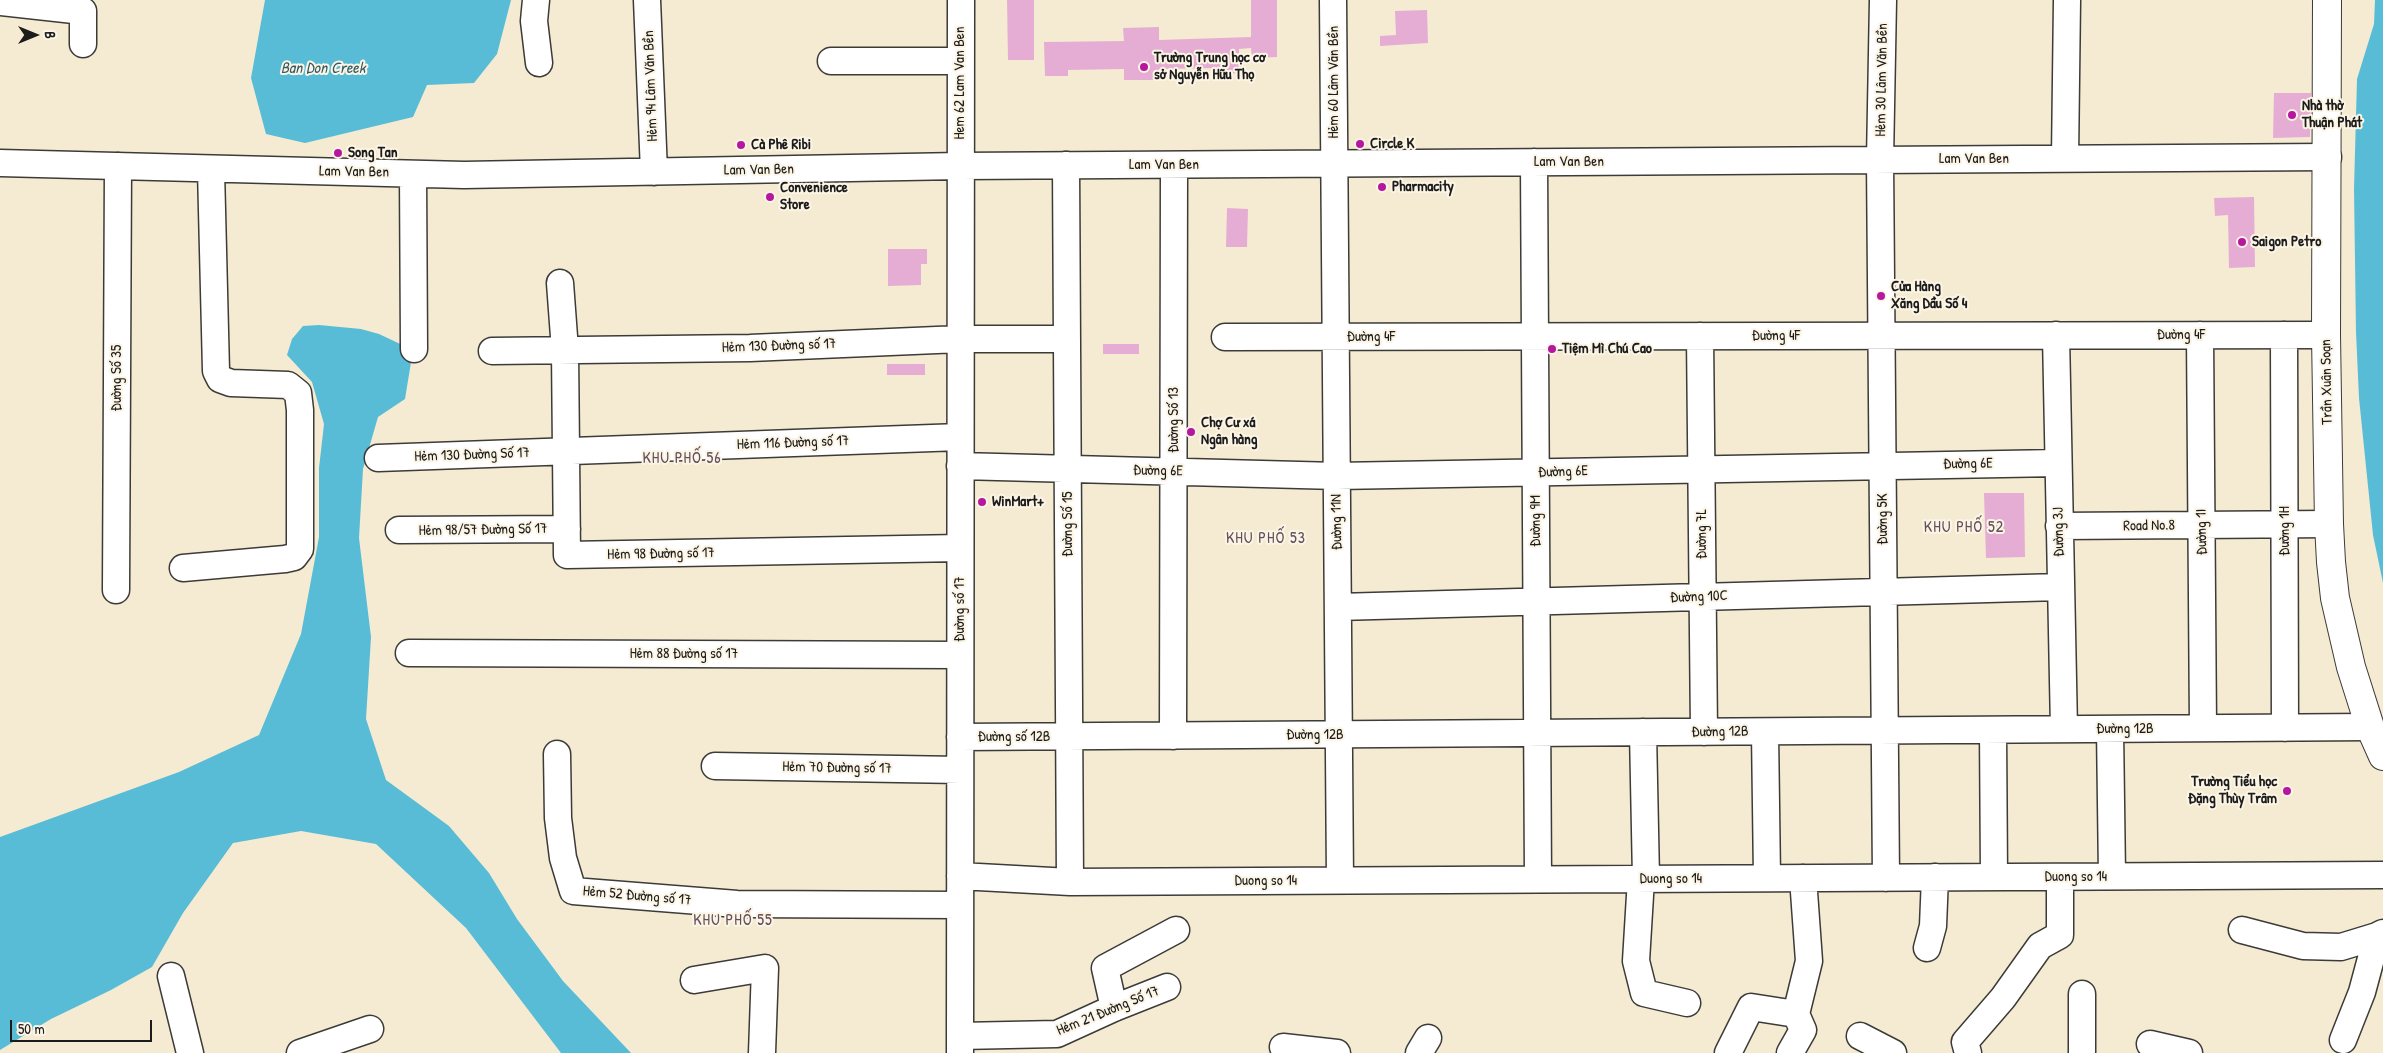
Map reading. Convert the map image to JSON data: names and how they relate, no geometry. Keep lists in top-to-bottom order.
{
  "streets": {
    "main road": ["Trần Xuân Soạn"],
    "street": [
      "Hẻm 30 Lâm Văn Bền",
      "Hẻm 60 Lâm Văn Bền",
      "Hem 62 Lam Van Ben",
      "Hẻm 94 Lâm Văn Bền",
      "Lam Van Ben",
      "Đường 4F",
      "Hẻm 130 Đường số 17",
      "Đường Số 35",
      "Đường Số 13",
      "Hẻm 116 Đường số 17",
      "Hẻm 130 Đường Số 17",
      "Đường 6E",
      "Đường 5K",
      "Đường 9M",
      "Đường 11N",
      "Đường Số 15",
      "Road No.8",
      "Hẻm 98/57 Đường Số 17",
      "Đường 1H",
      "Đường 3J",
      "Đường 1I",
      "Đường 7L",
      "Hẻm 98 Đường số 17",
      "Đường 10C",
      "Đường số 17",
      "Hẻm 88 Đường số 17",
      "Đường 12B",
      "Đường số 12B",
      "Hẻm 70 Đường số 17",
      "Duong so 14",
      "Hẻm 52 Đường số 17",
      "Hẻm 21 Đường Số 17"
    ]
  },
  "crossings": [
    ["Hẻm 30 Lâm Văn Bền", "Lam Van Ben"],
    ["Hẻm 30 Lâm Văn Bền", "Đường 5K"],
    ["Hẻm 60 Lâm Văn Bền", "Lam Van Ben"],
    ["Hẻm 60 Lâm Văn Bền", "Đường 11N"],
    ["Hem 62 Lam Van Ben", "Lam Van Ben"],
    ["Hem 62 Lam Van Ben", "Đường số 17"],
    ["Hẻm 94 Lâm Văn Bền", "Lam Van Ben"],
    ["Lam Van Ben", "Đường Số 35"],
    ["Lam Van Ben", "Trần Xuân Soạn"],
    ["Lam Van Ben", "Đường Số 13"],
    ["Lam Van Ben", "Đường 5K"],
    ["Lam Van Ben", "Đường 9M"],
    ["Lam Van Ben", "Đường 11N"],
    ["Lam Van Ben", "Đường Số 15"],
    ["Lam Van Ben", "Đường số 17"],
    ["Đường 4F", "Trần Xuân Soạn"],
    ["Đường 4F", "Đường 5K"],
    ["Đường 4F", "Đường 9M"],
    ["Đường 4F", "Đường 11N"],
    ["Đường 4F", "Đường 1H"],
    ["Đường 4F", "Đường 3J"],
    ["Đường 4F", "Đường 1I"],
    ["Đường 4F", "Đường 7L"],
    ["Hẻm 130 Đường số 17", "Đường Số 15"],
    ["Hẻm 130 Đường số 17", "Hẻm 98 Đường số 17"],
    ["Hẻm 130 Đường số 17", "Đường số 17"],
    ["Trần Xuân Soạn", "Road No.8"],
    ["Trần Xuân Soạn", "Đường 12B"],
    ["Đường Số 13", "Đường 6E"],
    ["Đường Số 13", "Đường 12B"],
    ["Hẻm 116 Đường số 17", "Hẻm 130 Đường Số 17"],
    ["Hẻm 116 Đường số 17", "Hẻm 98 Đường số 17"],
    ["Hẻm 116 Đường số 17", "Đường số 17"],
    ["Hẻm 130 Đường Số 17", "Hẻm 98 Đường số 17"],
    ["Đường 6E", "Đường 5K"],
    ["Đường 6E", "Đường 9M"],
    ["Đường 6E", "Đường 11N"],
    ["Đường 6E", "Đường Số 15"],
    ["Đường 6E", "Đường 3J"],
    ["Đường 6E", "Đường 7L"],
    ["Đường 6E", "Đường số 17"],
    ["Đường 5K", "Đường 10C"],
    ["Đường 5K", "Đường 12B"],
    ["Đường 5K", "Duong so 14"],
    ["Đường 9M", "Đường 10C"],
    ["Đường 9M", "Đường 12B"],
    ["Đường 9M", "Duong so 14"],
    ["Đường 11N", "Đường 10C"],
    ["Đường 11N", "Đường 12B"],
    ["Đường 11N", "Duong so 14"],
    ["Đường Số 15", "Đường 12B"],
    ["Đường Số 15", "Đường số 12B"],
    ["Đường Số 15", "Duong so 14"],
    ["Road No.8", "Đường 1H"],
    ["Road No.8", "Đường 3J"],
    ["Road No.8", "Đường 1I"],
    ["Hẻm 98/57 Đường Số 17", "Hẻm 98 Đường số 17"],
    ["Đường 1H", "Đường 12B"],
    ["Đường 3J", "Đường 10C"],
    ["Đường 3J", "Đường 12B"],
    ["Đường 1I", "Đường 12B"],
    ["Đường 7L", "Đường 10C"],
    ["Đường 7L", "Đường 12B"],
    ["Hẻm 98 Đường số 17", "Đường số 17"],
    ["Đường số 17", "Hẻm 88 Đường số 17"],
    ["Đường số 17", "Đường số 12B"],
    ["Đường số 17", "Hẻm 70 Đường số 17"],
    ["Đường số 17", "Duong so 14"],
    ["Đường số 17", "Hẻm 52 Đường số 17"],
    ["Đường số 17", "Hẻm 21 Đường Số 17"],
    ["Đường 12B", "Đường số 12B"]
  ],
  "districts": [
    "KHU PHỐ 56",
    "KHU PHỐ 52",
    "KHU PHỐ 53",
    "KHU PHỐ 55"
  ],
  "water": ["Ban Don Creek"],
  "places": [
    "Trường Trung học cơ sở Nguyễn Hữu Thọ",
    "Nhà thờ Thuận Phát",
    "Circle K",
    "Cà Phê Ribi",
    "Song Tan",
    "Pharmacity",
    "Convenience Store",
    "Saigon Petro",
    "Cửa Hàng Xăng Dầu Số 4",
    "Tiệm Mì Chú Cao",
    "Chợ Cư xá Ngân hàng",
    "WinMart+",
    "Trường Tiểu học Đặng Thùy Trâm"
  ],
  "scale_bar": "50 m",
  "north": "right"
}
